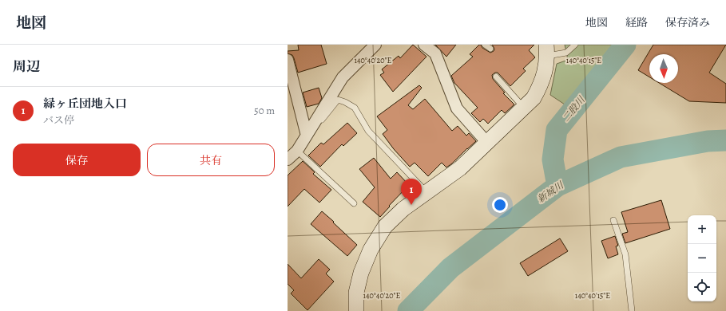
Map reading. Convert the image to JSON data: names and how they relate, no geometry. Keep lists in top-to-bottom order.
{
  "water": ["二股川", "新城川"],
  "north": "bottom",
  "page": {
    "header": "地図",
    "nav": ["地図", "経路", "保存済み"],
    "heading": "周辺",
    "list": [
      {
        "mark": "1",
        "name": "緑ヶ丘団地入口",
        "note": "バス停",
        "value": "50 m"
      }
    ],
    "buttons": ["保存", "共有"],
    "pins": "1",
    "map_buttons": ["+", "−"]
  },
  "coordinates": ["140°40'20\"E", "140°40'15\"E"]
}
